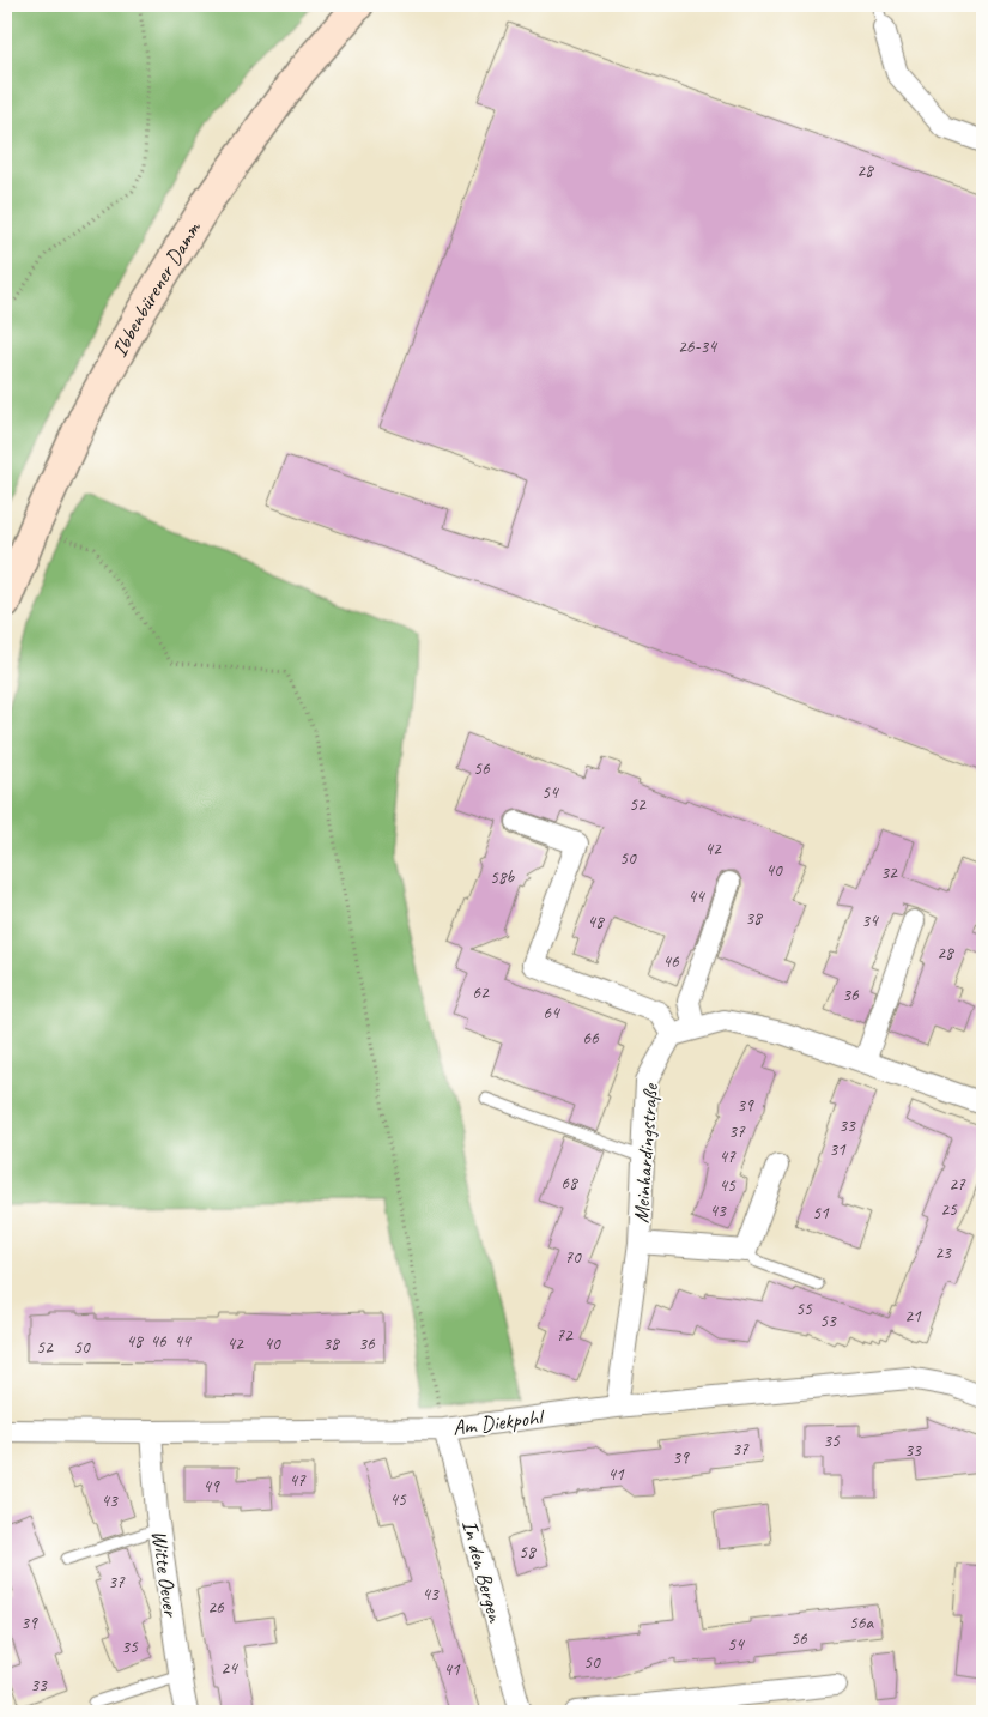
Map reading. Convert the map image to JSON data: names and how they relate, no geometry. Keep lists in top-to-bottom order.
{
  "streets": {
    "main road": ["Ibbenbürener Damm"],
    "street": [
      "Meinhardingstraße",
      "Am Diekpohl",
      "In den Bergen",
      "Witte Oever"
    ]
  },
  "crossings": [
    ["Meinhardingstraße", "Am Diekpohl"],
    ["Am Diekpohl", "In den Bergen"],
    ["Am Diekpohl", "Witte Oever"]
  ],
  "house_numbers": [
    "28",
    "26-34",
    "56",
    "54",
    "52",
    "42",
    "50",
    "40",
    "32",
    "58b",
    "44",
    "38",
    "34",
    "48",
    "28",
    "46",
    "62",
    "36",
    "64",
    "66",
    "39",
    "33",
    "37",
    "31",
    "47",
    "68",
    "27",
    "45",
    "25",
    "43",
    "51",
    "23",
    "70",
    "55",
    "21",
    "53",
    "72",
    "48",
    "46",
    "44",
    "42",
    "40",
    "38",
    "36",
    "52",
    "50",
    "35",
    "37",
    "33",
    "39",
    "41",
    "47",
    "49",
    "45",
    "43",
    "58",
    "37",
    "43",
    "26",
    "39",
    "56a",
    "56",
    "54",
    "35",
    "50",
    "24",
    "41",
    "33"
  ]
}
